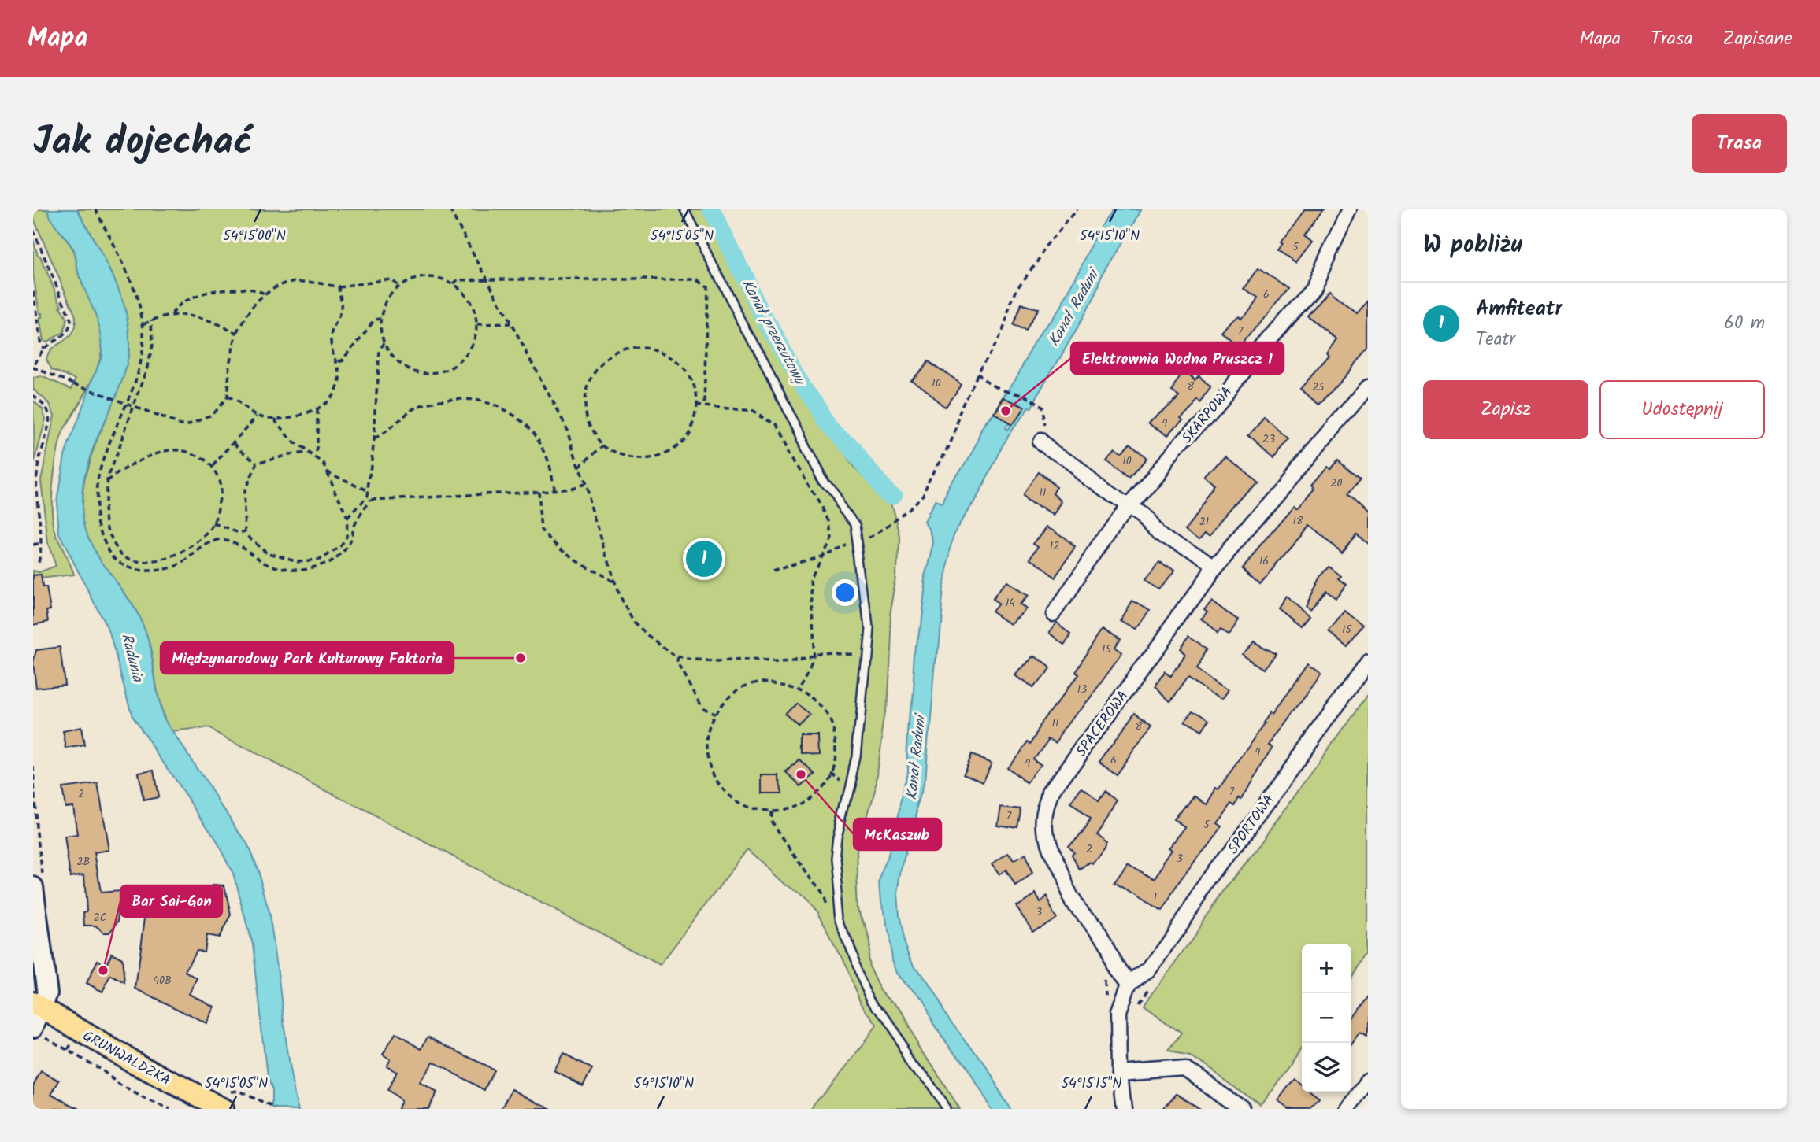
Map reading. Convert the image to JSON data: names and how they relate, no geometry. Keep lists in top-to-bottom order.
{
  "streets": {
    "main road": ["GRUNWALDZKA"],
    "street": ["SKARPOWA", "SPACEROWA", "SPORTOWA"]
  },
  "crossings": [
    ["SPACEROWA", "SPORTOWA"]
  ],
  "water": ["Kanał Raduni", "Kanał przerzutowy", "Radunia"],
  "places": [
    "Elektrownia Wodna Pruszcz 1",
    "Międzynarodowy Park Kulturowy Faktoria",
    "McKaszub",
    "Bar Sai-Gon"
  ],
  "house_numbers": [
    "5",
    "6",
    "7",
    "10",
    "8",
    "25",
    "9",
    "23",
    "10",
    "20",
    "11",
    "18",
    "21",
    "12",
    "16",
    "14",
    "15",
    "15",
    "13",
    "11",
    "8",
    "9",
    "6",
    "9",
    "7",
    "2",
    "7",
    "5",
    "2",
    "3",
    "2B",
    "1",
    "3",
    "2C",
    "40B"
  ],
  "page": {
    "header": "Mapa",
    "nav": ["Mapa", "Trasa", "Zapisane"],
    "title": "Jak dojechać",
    "buttons": [
      "Trasa",
      ["Zapisz", "Udostępnij"]
    ],
    "heading": "W pobliżu",
    "list": [
      {
        "mark": "1",
        "name": "Amfiteatr",
        "note": "Teatr",
        "value": "60 m"
      }
    ],
    "pins": "1",
    "map_buttons": ["+", "−"]
  },
  "coordinates": [
    "54°15'00\"N",
    "54°15'05\"N",
    "54°15'10\"N",
    "54°15'15\"N"
  ]
}
